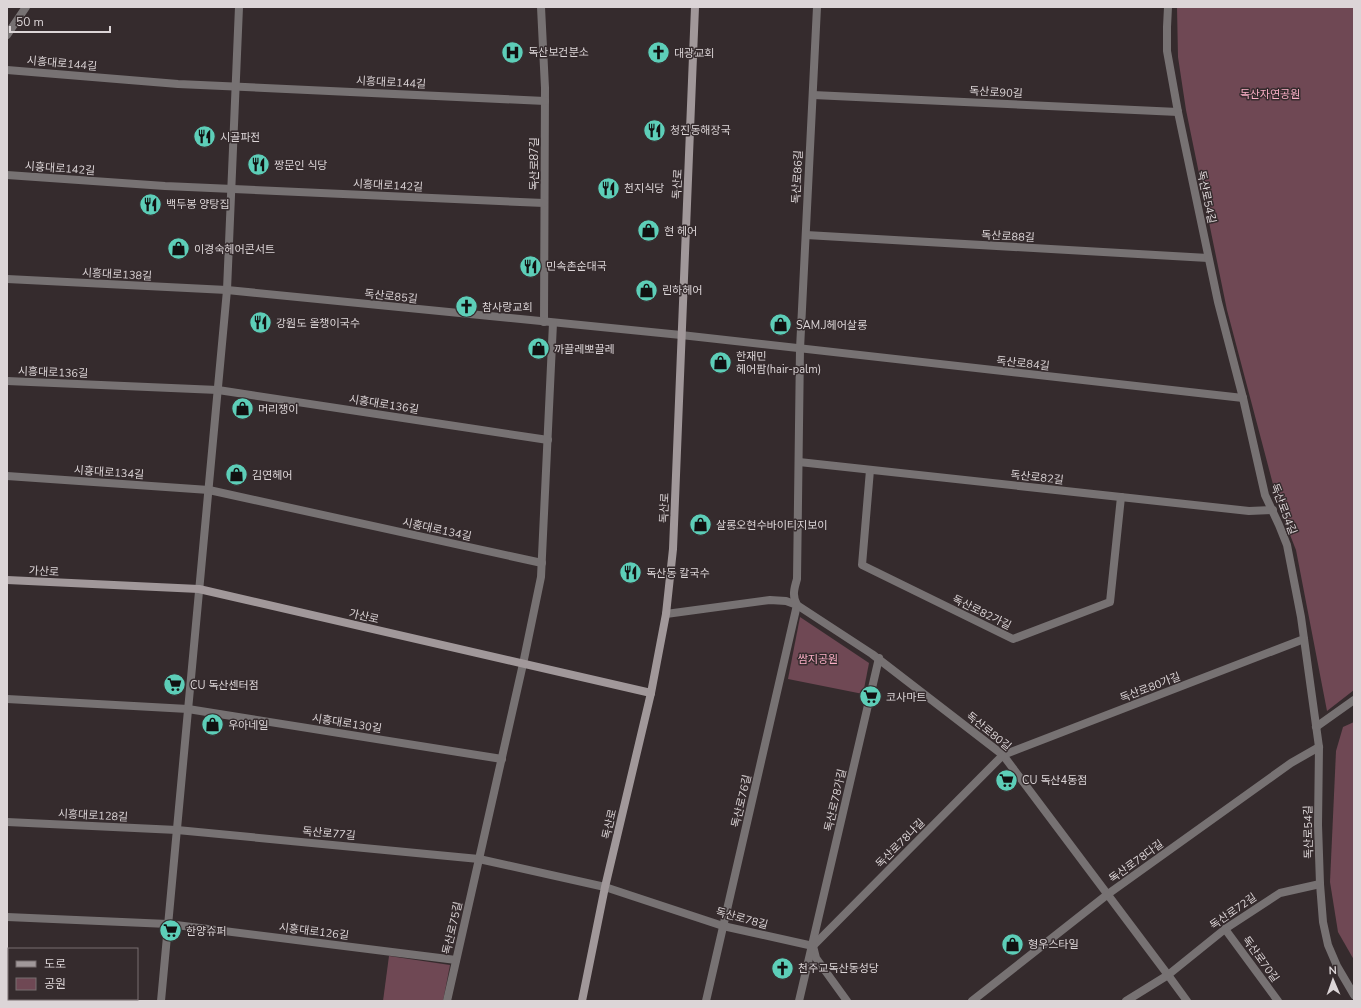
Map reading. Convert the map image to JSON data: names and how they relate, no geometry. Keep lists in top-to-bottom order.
{
  "streets": {
    "main road": ["독산로", "가산로"],
    "street": [
      "시흥대로144길",
      "독산로90길",
      "독산로87길",
      "시흥대로142길",
      "독산로86길",
      "독산로54길",
      "독산로88길",
      "시흥대로138길",
      "독산로85길",
      "독산로84길",
      "시흥대로136길",
      "시흥대로134길",
      "독산로82길",
      "독산로82가길",
      "독산로80가길",
      "시흥대로130길",
      "독산로80길",
      "독산로78가길",
      "독산로76길",
      "시흥대로128길",
      "독산로77길",
      "독산로78나길",
      "독산로78다길",
      "독산로72길",
      "독산로78길",
      "독산로75길",
      "시흥대로126길",
      "독산로70길"
    ]
  },
  "crossings": [
    ["시흥대로144길", "독산로87길"],
    ["독산로90길", "독산로86길"],
    ["독산로90길", "독산로54길"],
    ["독산로87길", "시흥대로142길"],
    ["독산로87길", "독산로85길"],
    ["독산로86길", "독산로88길"],
    ["독산로86길", "독산로84길"],
    ["독산로", "독산로85길"],
    ["독산로", "독산로84길"],
    ["독산로", "가산로"],
    ["독산로", "독산로80길"],
    ["독산로", "독산로77길"],
    ["독산로", "독산로78길"],
    ["독산로54길", "독산로88길"],
    ["독산로54길", "독산로84길"],
    ["독산로54길", "독산로82길"],
    ["독산로54길", "독산로80가길"],
    ["독산로54길", "독산로78다길"],
    ["독산로54길", "독산로72길"],
    ["시흥대로138길", "독산로85길"],
    ["독산로85길", "독산로84길"],
    ["독산로82길", "독산로82가길"],
    ["독산로80가길", "독산로80길"],
    ["독산로80가길", "독산로78나길"],
    ["독산로80길", "독산로78가길"],
    ["독산로80길", "독산로76길"],
    ["독산로80길", "독산로78나길"],
    ["독산로80길", "독산로78다길"],
    ["독산로80길", "독산로72길"],
    ["독산로78가길", "독산로78나길"],
    ["독산로78가길", "독산로78길"],
    ["독산로76길", "독산로78길"],
    ["시흥대로128길", "독산로77길"],
    ["독산로77길", "독산로78길"],
    ["독산로77길", "독산로75길"],
    ["독산로78나길", "독산로78길"],
    ["독산로72길", "독산로70길"],
    ["독산로75길", "시흥대로126길"]
  ],
  "parks": ["독산자연공원", "쌈지공원"],
  "places": {
    "hospital": ["독산보건분소"],
    "church": ["대광교회", "참사랑교회", "천주교독산동성당"],
    "restaurant": [
      "청진동해장국",
      "시골파전",
      "짱문인 식당",
      "천지식당",
      "백두봉 양탕집",
      "민속촌순대국",
      "강원도 올챙이국수",
      "독산동 칼국수"
    ],
    "shop": [
      "현 헤어",
      "이경숙헤어콘서트",
      "린하헤어",
      "SAM.J헤어살롱",
      "까끌레뽀끌레",
      "한재민 헤어팜(hair-palm)",
      "머리쟁이",
      "김연헤어",
      "살롱오현수바이티지보이",
      "우아네일",
      "형우스타일"
    ],
    "supermarket": [
      "CU 독산센터점",
      "코사마트",
      "CU 독산4동점",
      "한양슈퍼"
    ]
  },
  "legend": ["도로", "공원"],
  "scale_bar": "50 m",
  "north": "top"
}
